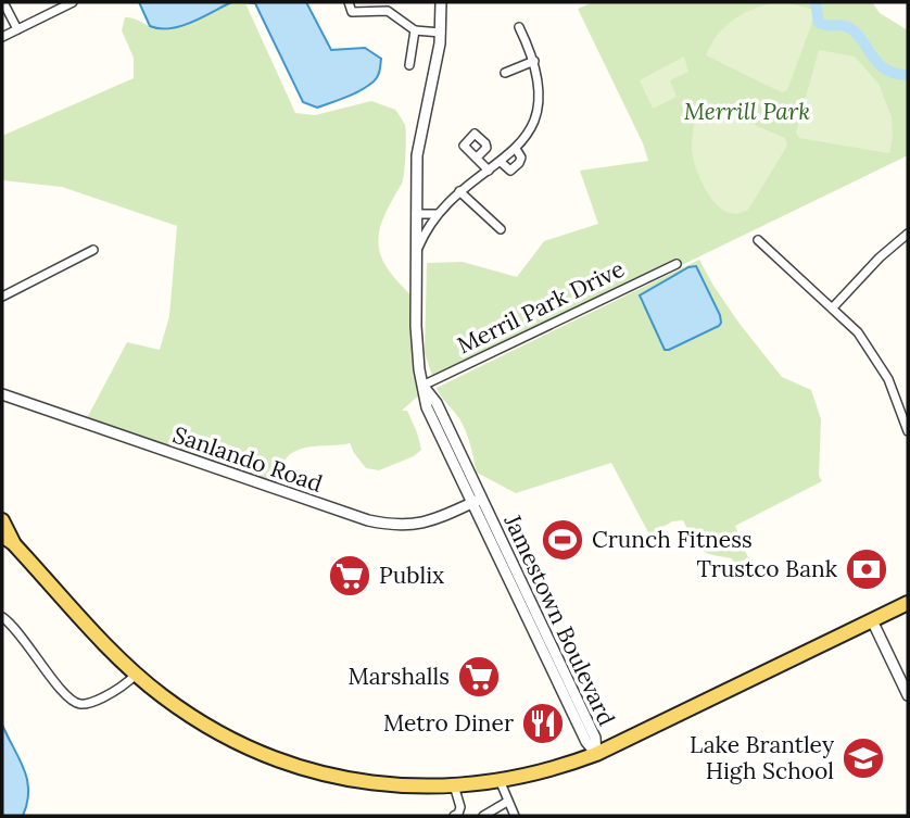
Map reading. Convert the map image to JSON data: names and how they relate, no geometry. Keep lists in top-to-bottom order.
{
  "streets": {
    "street": ["Merril Park Drive", "Sanlando Road", "Jamestown Boulevard"]
  },
  "crossings": [
    ["Merril Park Drive", "Jamestown Boulevard"],
    ["Sanlando Road", "Jamestown Boulevard"]
  ],
  "parks": ["Merrill Park"],
  "places": {
    "sports": ["Crunch Fitness"],
    "bank": ["Trustco Bank"],
    "supermarket": ["Publix", "Marshalls"],
    "restaurant": ["Metro Diner"],
    "school or university": ["Lake Brantley High School"]
  }
}
